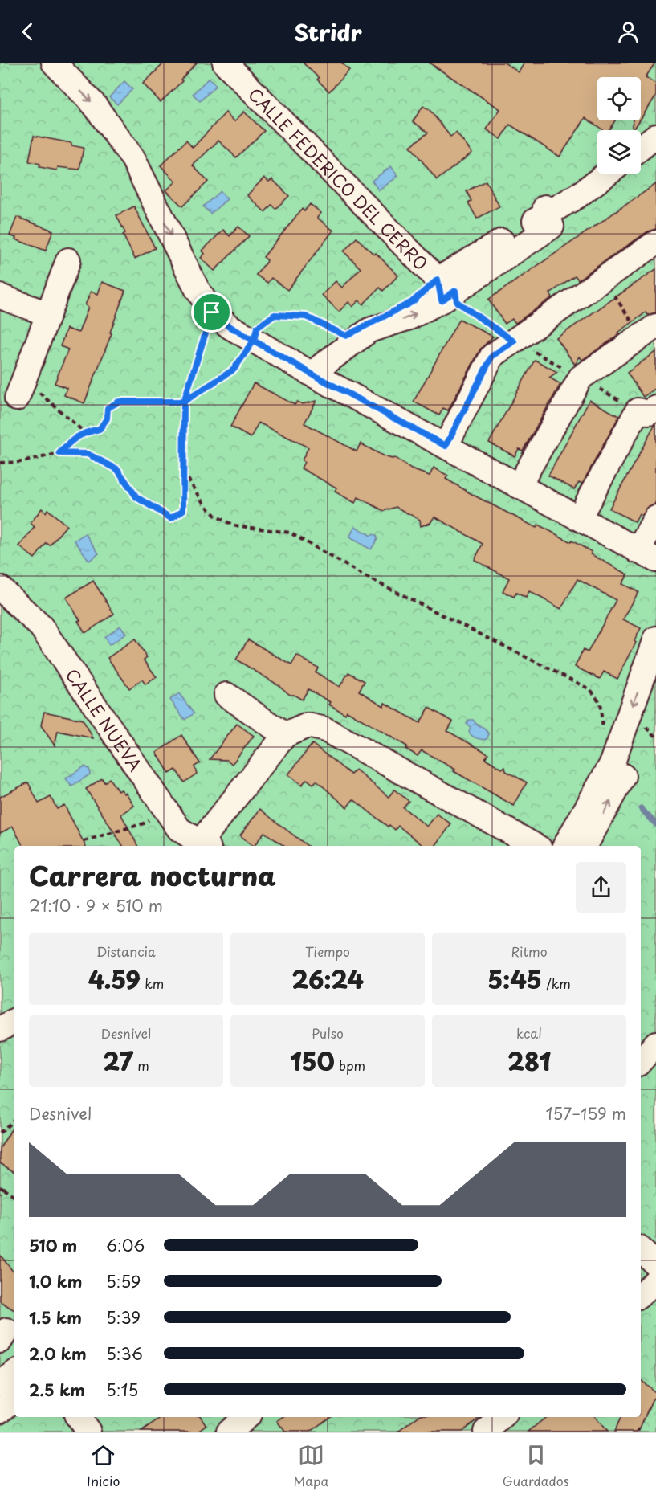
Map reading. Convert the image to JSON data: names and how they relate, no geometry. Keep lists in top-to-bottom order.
{
  "streets": {
    "street": ["CALLE FEDERICO DEL CERRO", "CALLE NUEVA"]
  },
  "page": {
    "header": "Stridr",
    "heading": ["Carrera nocturna", "21:10 · 9 × 510 m"],
    "stats": [
      ["Distancia", "4.59 km"],
      ["Tiempo", "26:24"],
      ["Ritmo", "5:45 /km"],
      ["Desnivel", "27 m"],
      ["Pulso", "150 bpm"],
      ["kcal", "281"]
    ],
    "chart": ["Desnivel", "157–159 m"],
    "list": [
      {
        "name": "510 m",
        "note": "6:06"
      },
      {
        "name": "1.0 km",
        "note": "5:59"
      },
      {
        "name": "1.5 km",
        "note": "5:39"
      },
      {
        "name": "2.0 km",
        "note": "5:36"
      },
      {
        "name": "2.5 km",
        "note": "5:15"
      }
    ],
    "tabs": ["Inicio", "Mapa", "Guardados"]
  }
}
